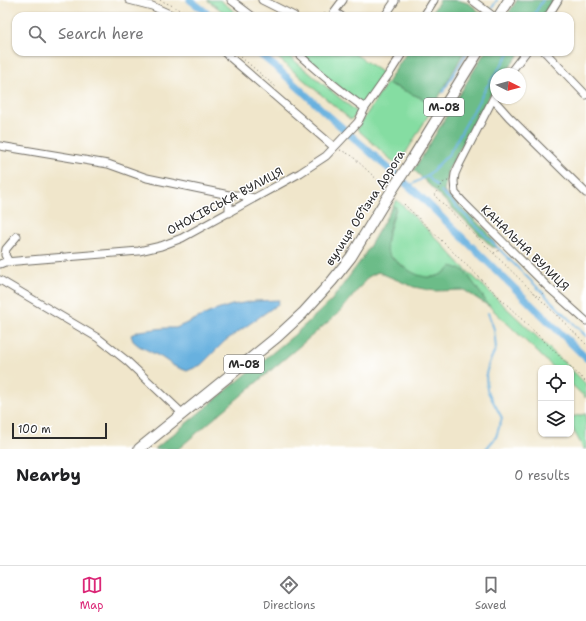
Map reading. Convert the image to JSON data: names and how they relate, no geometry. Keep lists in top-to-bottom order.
{
  "streets": {
    "highway": ["М-08", "вулиця Обʼїзна Дорога"],
    "street": ["ОНОКІВСЬКА ВУЛИЦЯ", "КАНАЛЬНА ВУЛИЦЯ"]
  },
  "scale_bar": "100 m",
  "north": "right",
  "page": {
    "search": "Search here",
    "scale": "100 m",
    "heading": ["Nearby", "0 results"],
    "nav": ["Map", "Directions", "Saved"]
  }
}
